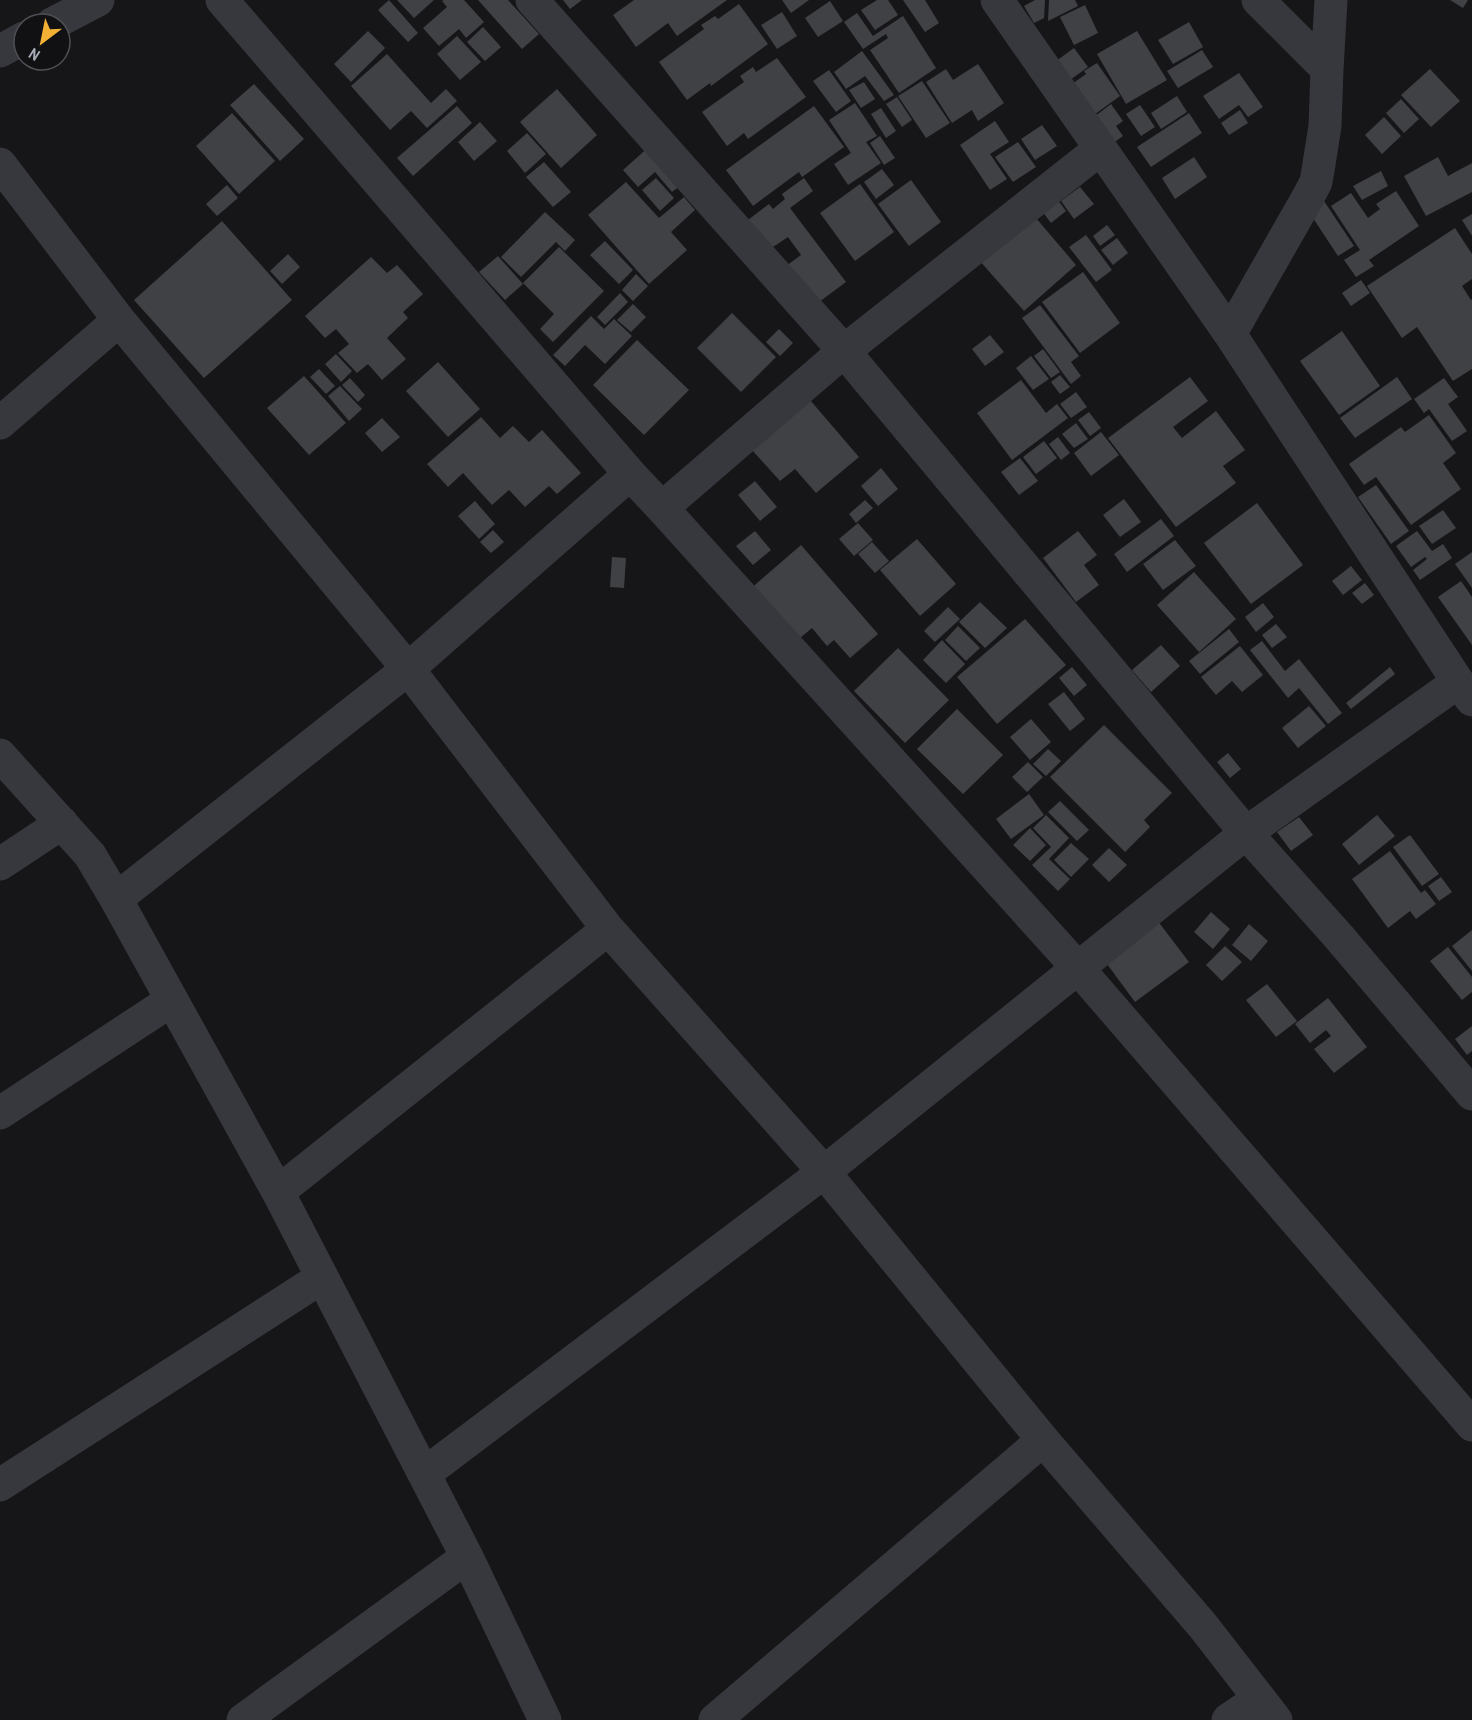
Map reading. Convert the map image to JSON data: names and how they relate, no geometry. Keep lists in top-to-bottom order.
{
  "north": "bottom left"
}
